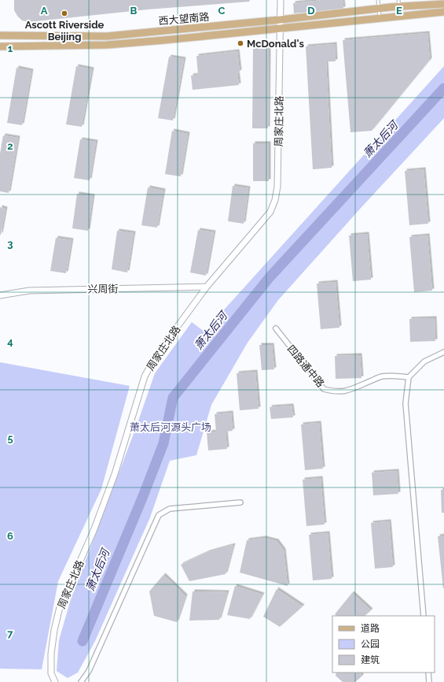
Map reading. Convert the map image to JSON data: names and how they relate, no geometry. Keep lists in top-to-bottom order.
{
  "streets": {
    "main road": ["西大望南路"],
    "street": ["周家庄北路", "兴周街", "四路通中路"]
  },
  "crossings": [
    ["西大望南路", "周家庄北路"],
    ["周家庄北路", "兴周街"]
  ],
  "water": ["萧太后河"],
  "parks": ["萧太后河源头广场"],
  "places": ["Ascott Riverside Beijing", "McDonald's"],
  "legend": ["道路", "公园", "建筑"],
  "grid": {
    "columns": [
      "A",
      "B",
      "C",
      "D",
      "E"
    ],
    "rows": [
      "1",
      "2",
      "3",
      "4",
      "5",
      "6",
      "7"
    ]
  }
}
